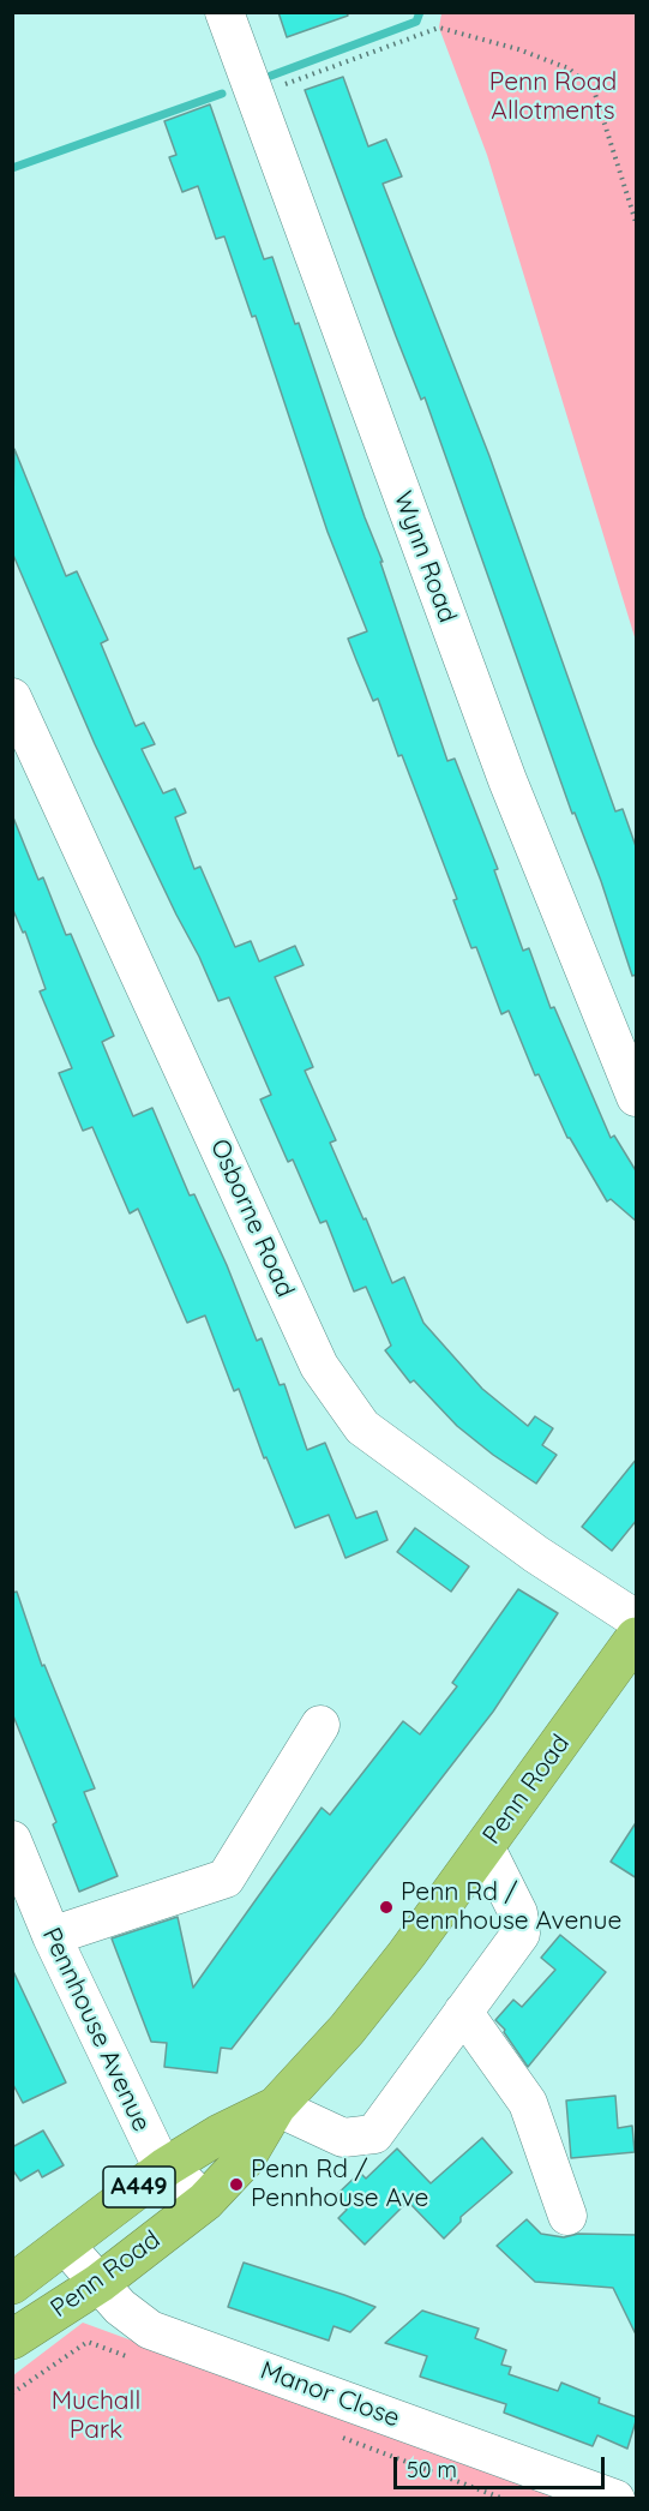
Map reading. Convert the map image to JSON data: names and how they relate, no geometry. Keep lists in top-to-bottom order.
{
  "streets": {
    "highway": ["Penn Road", "A449"],
    "street": [
      "Wynn Road",
      "Osborne Road",
      "Pennhouse Avenue",
      "Manor Close"
    ]
  },
  "crossings": [
    ["Penn Road", "Pennhouse Avenue"],
    ["Penn Road", "Manor Close"]
  ],
  "parks": ["Penn Road Allotments", "Muchall Park"],
  "places": ["Penn Rd / Pennhouse Avenue", "Penn Rd / Pennhouse Ave"],
  "scale_bar": "50 m"
}
